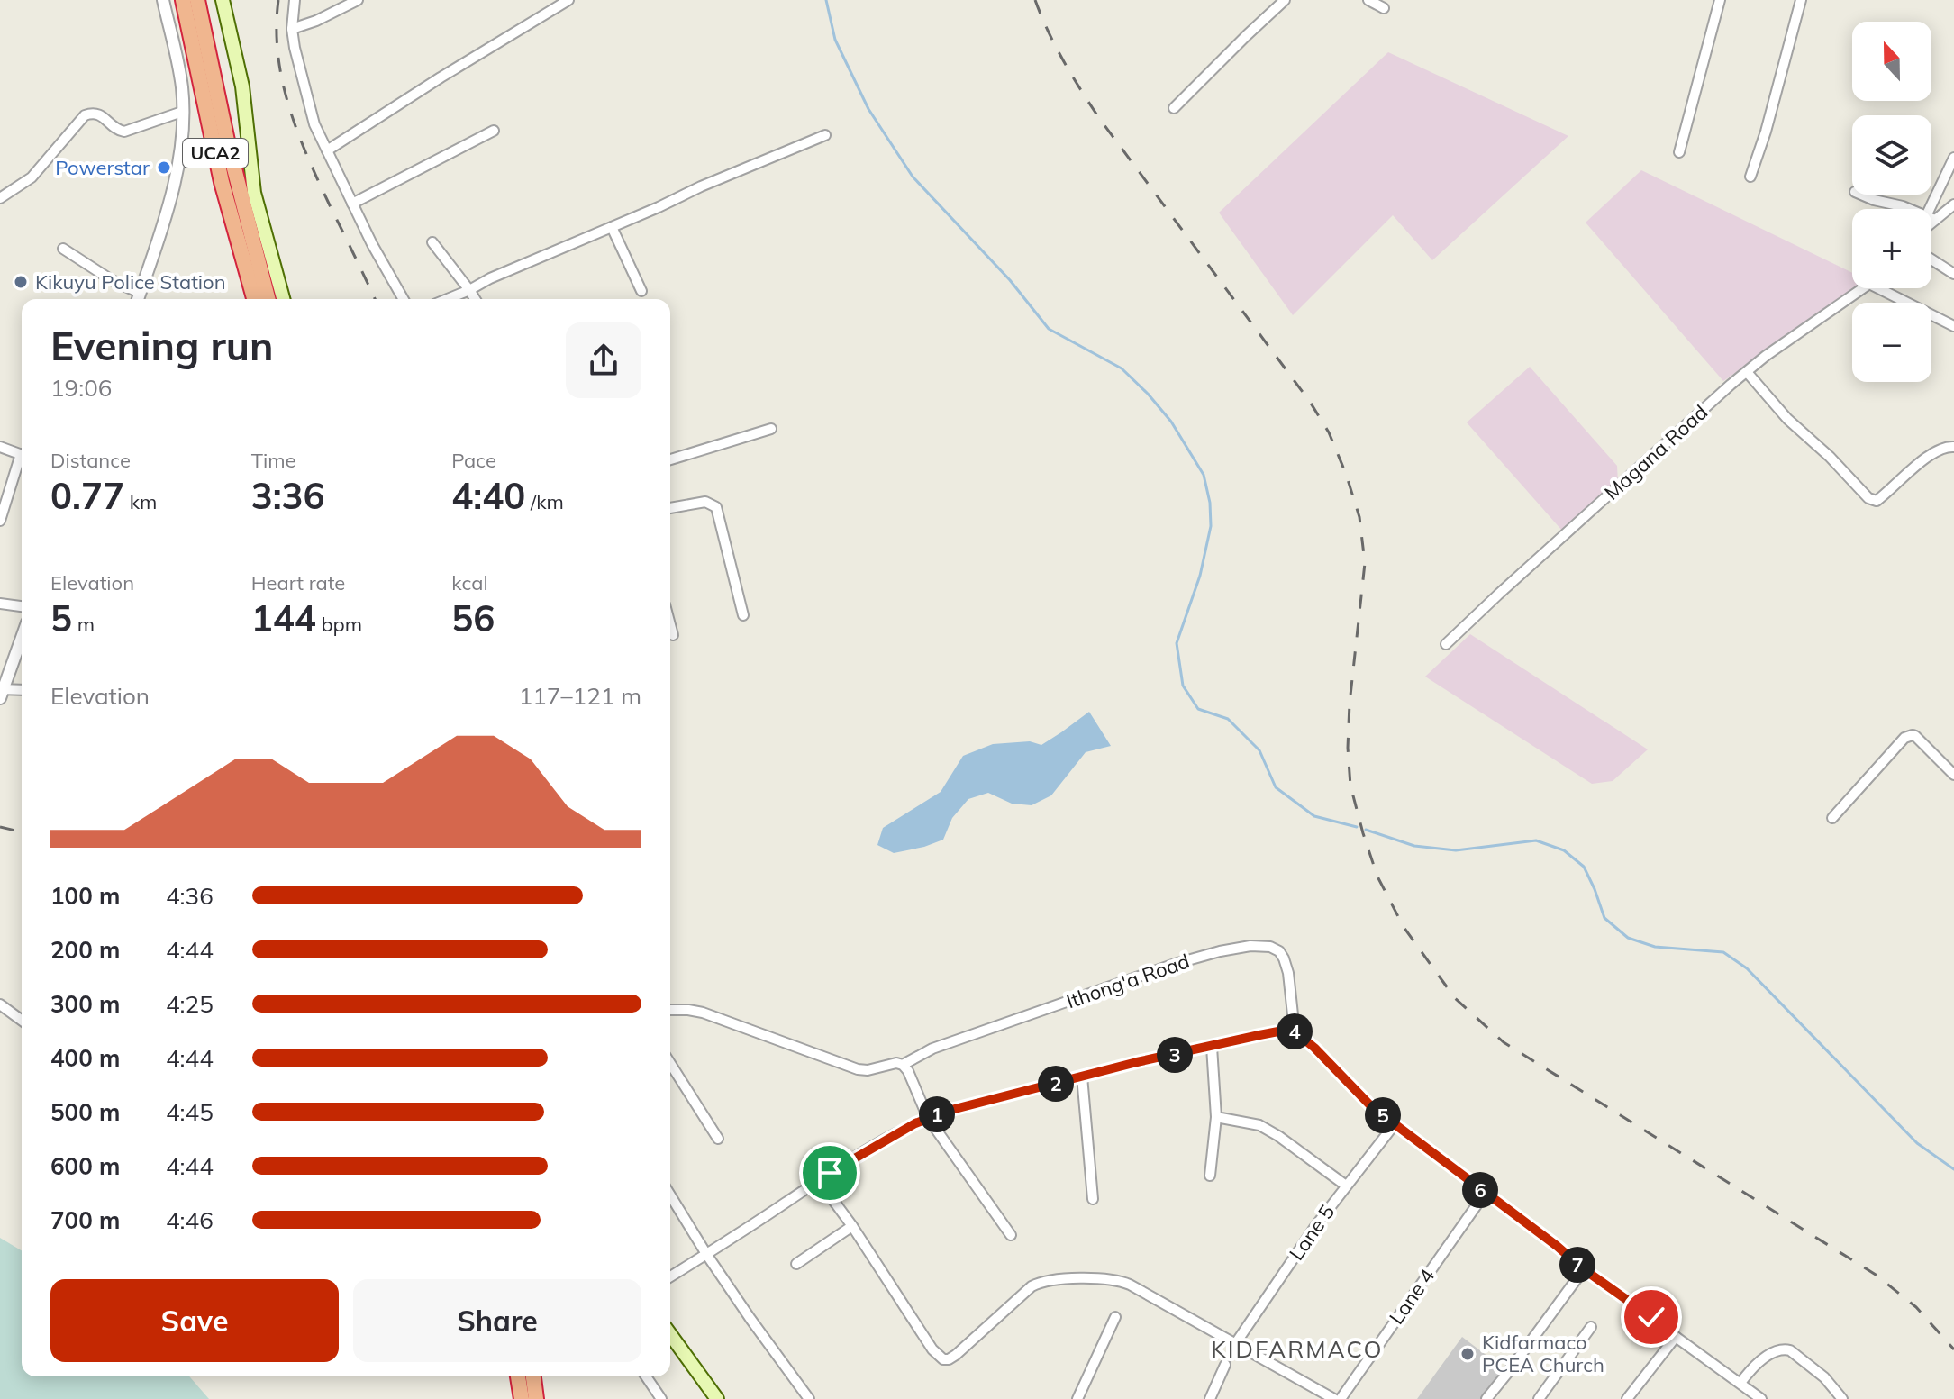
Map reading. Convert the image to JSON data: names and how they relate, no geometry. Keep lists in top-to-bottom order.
{
  "streets": {
    "highway": ["UCA2"],
    "street": [
      "Magana Road",
      "Ithong'a Road",
      "Lane 5",
      "Lane 4"
    ]
  },
  "districts": ["KIDFARMACO"],
  "places": ["Powerstar", "Kikuyu Police Station", "Kidfarmaco PCEA Church"],
  "north": "top",
  "page": {
    "map_buttons": ["+", "−"],
    "heading": ["Evening run", "19:06"],
    "stats": [
      ["Distance", "0.77 km"],
      ["Time", "3:36"],
      ["Pace", "4:40 /km"],
      ["Elevation", "5 m"],
      ["Heart rate", "144 bpm"],
      ["kcal", "56"]
    ],
    "chart": ["Elevation", "117–121 m"],
    "list": [
      {
        "name": "100 m",
        "note": "4:36"
      },
      {
        "name": "200 m",
        "note": "4:44"
      },
      {
        "name": "300 m",
        "note": "4:25"
      },
      {
        "name": "400 m",
        "note": "4:44"
      },
      {
        "name": "500 m",
        "note": "4:45"
      },
      {
        "name": "600 m",
        "note": "4:44"
      },
      {
        "name": "700 m",
        "note": "4:46"
      }
    ],
    "pins": [
      "4",
      "3",
      "2",
      "1",
      "5",
      "6",
      "7"
    ],
    "buttons": ["Save", "Share"]
  }
}
